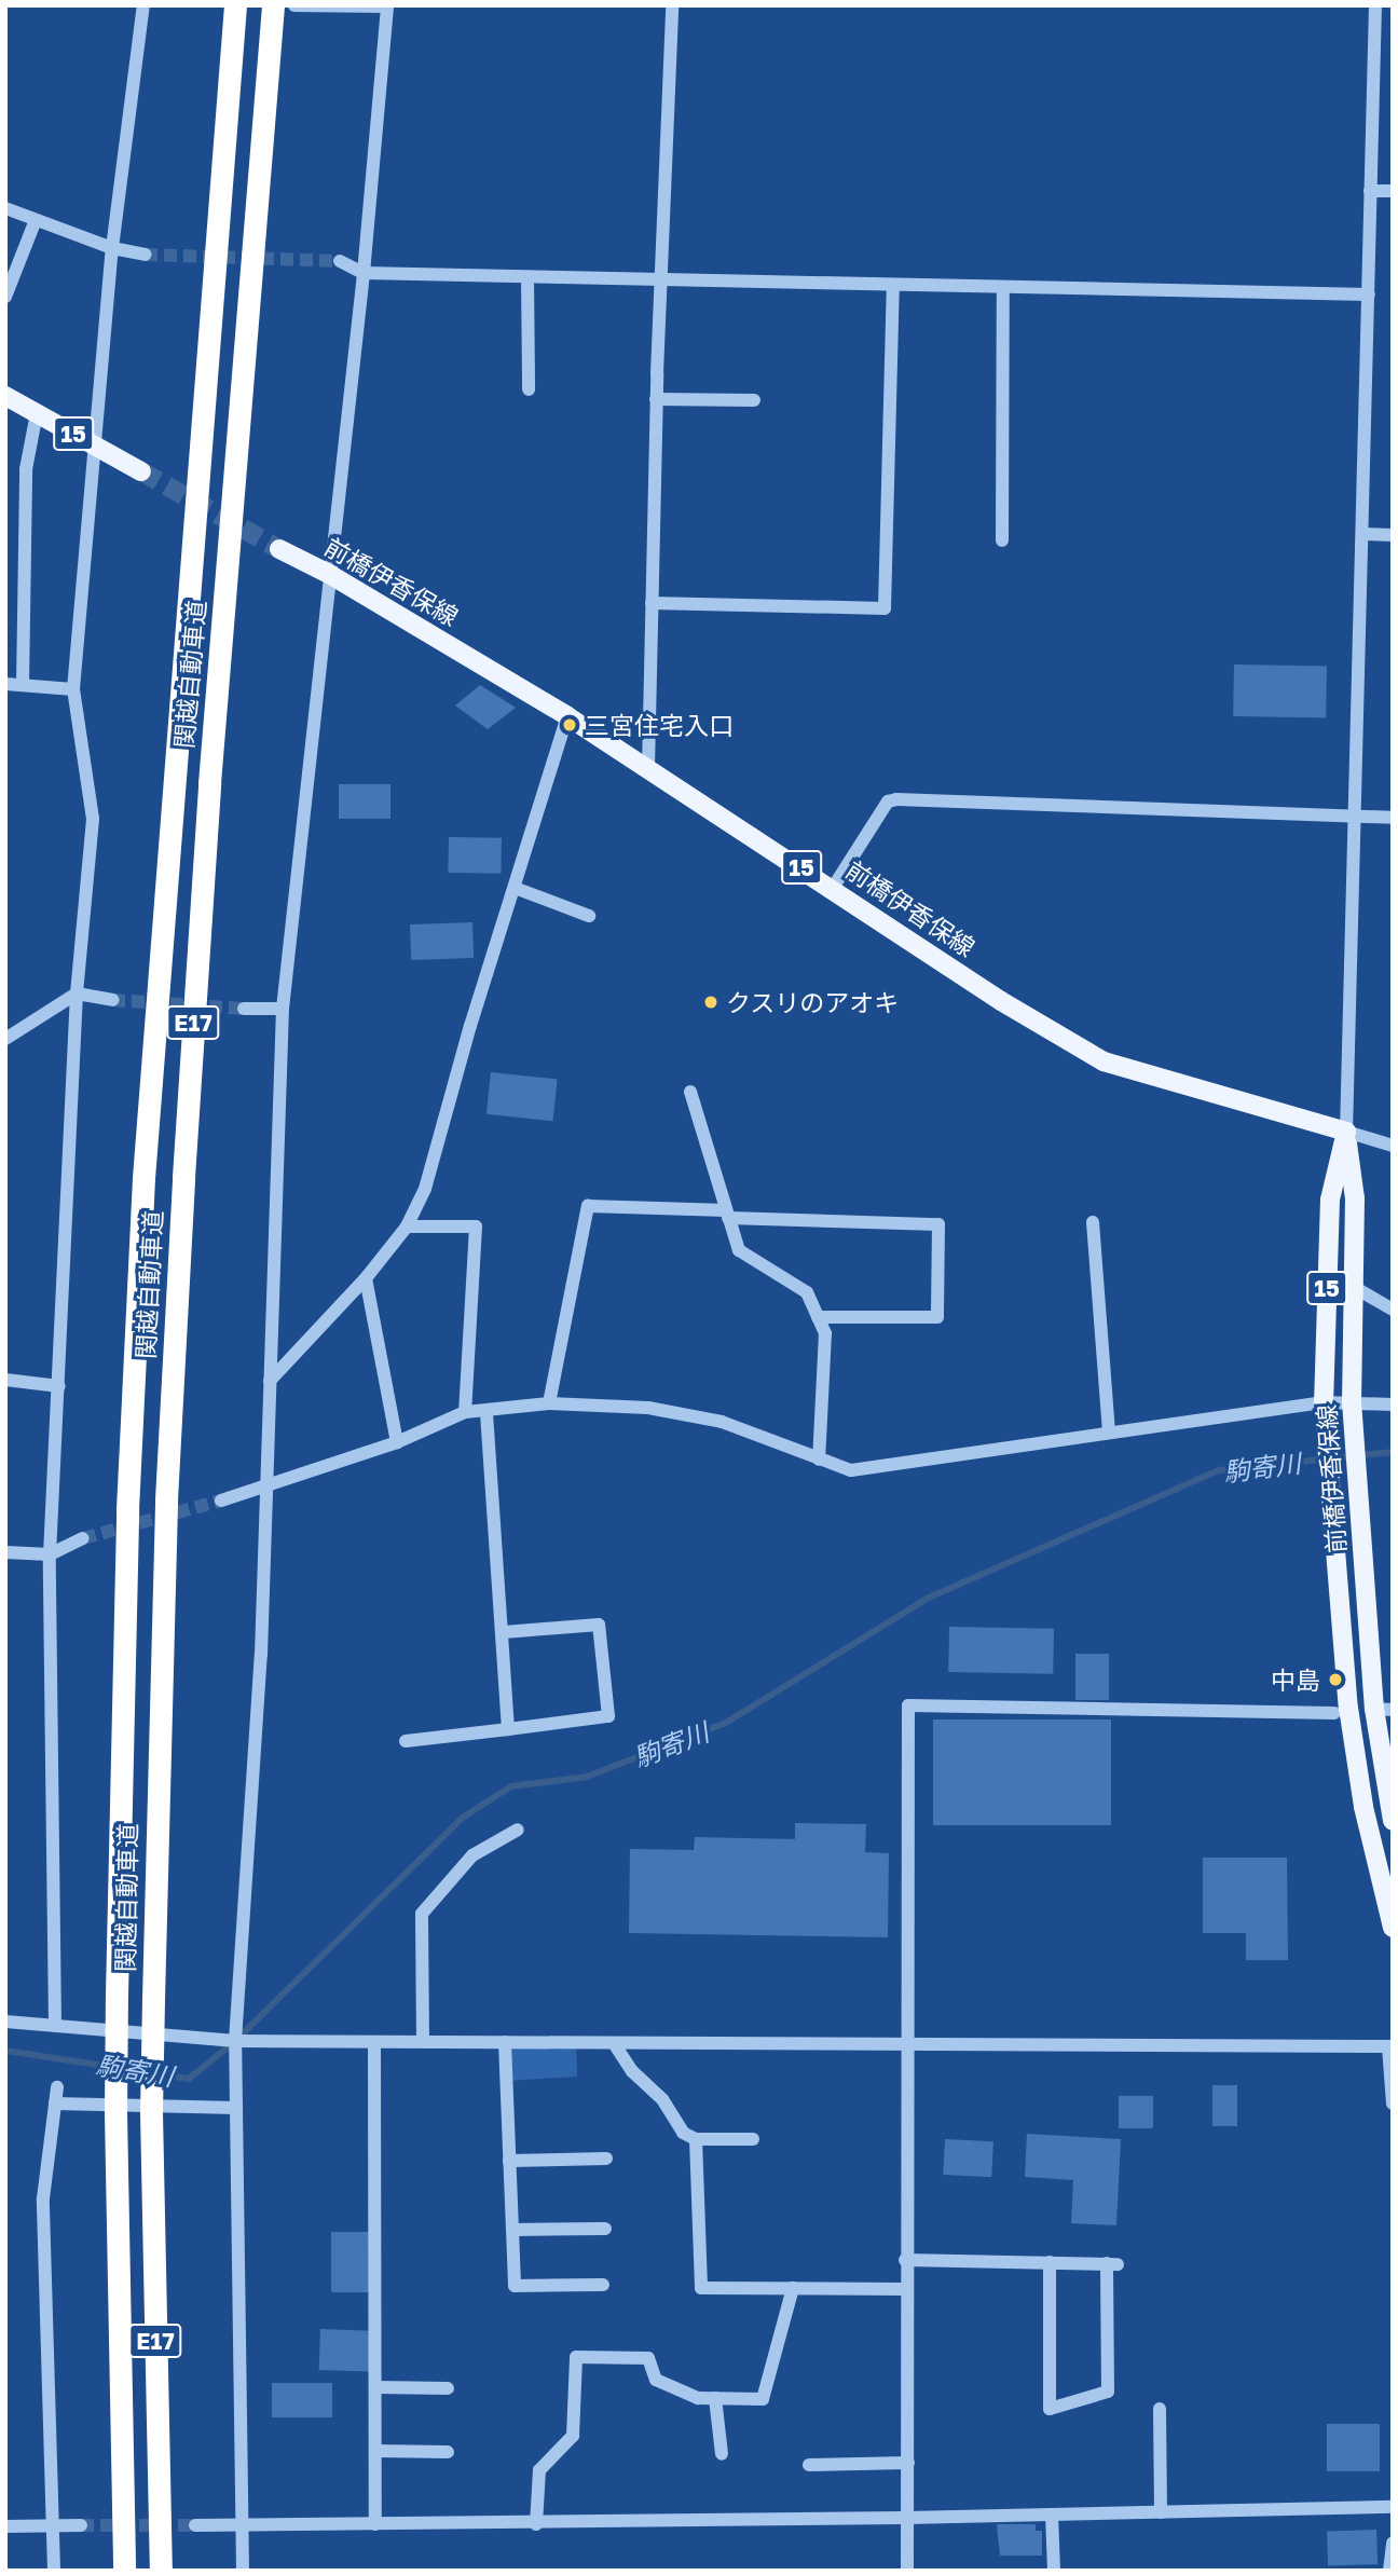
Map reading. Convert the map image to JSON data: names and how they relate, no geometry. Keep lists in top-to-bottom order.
{
  "streets": {
    "highway": ["関越自動車道", "E17"],
    "main road": ["15", "前橋伊香保線"]
  },
  "water": ["駒寄川"],
  "places": ["三宮住宅入口", "クスリのアオキ", "中島"]
}
